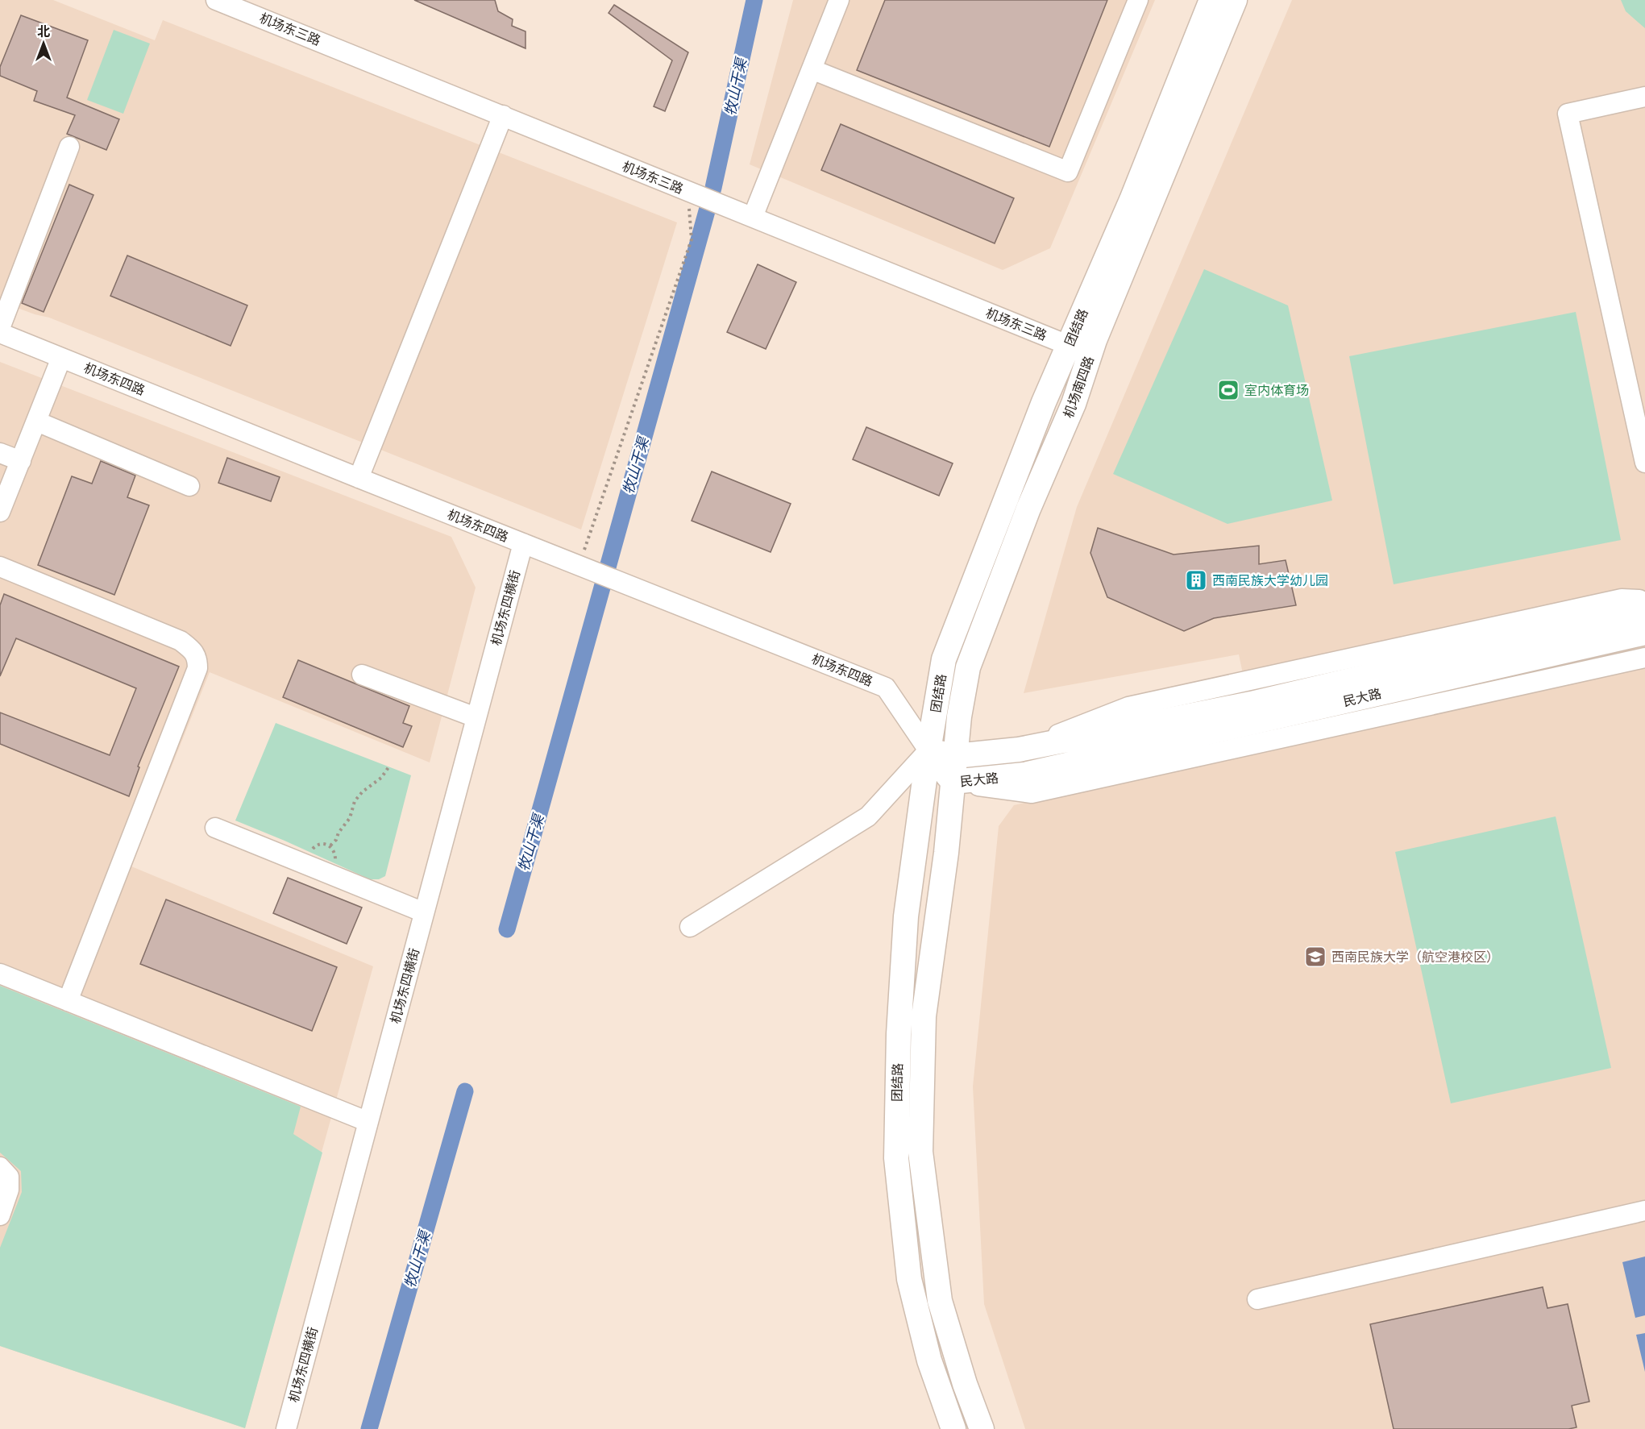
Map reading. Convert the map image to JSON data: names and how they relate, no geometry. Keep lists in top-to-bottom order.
{
  "streets": {
    "main road": ["团结路", "机场南四路", "民大路"],
    "street": ["机场东三路", "机场东四路", "机场东四横街"]
  },
  "crossings": [
    ["机场东三路", "团结路"],
    ["机场东三路", "机场南四路"],
    ["团结路", "机场东四路"],
    ["团结路", "机场南四路"],
    ["团结路", "民大路"],
    ["机场东四路", "机场东四横街"],
    ["机场东四路", "民大路"],
    ["机场南四路", "民大路"]
  ],
  "water": ["牧山干渠"],
  "places": {
    "sports": ["室内体育场"],
    "building": ["西南民族大学幼儿园"],
    "school or university": ["西南民族大学（航空港校区）"]
  },
  "north": "top"
}
